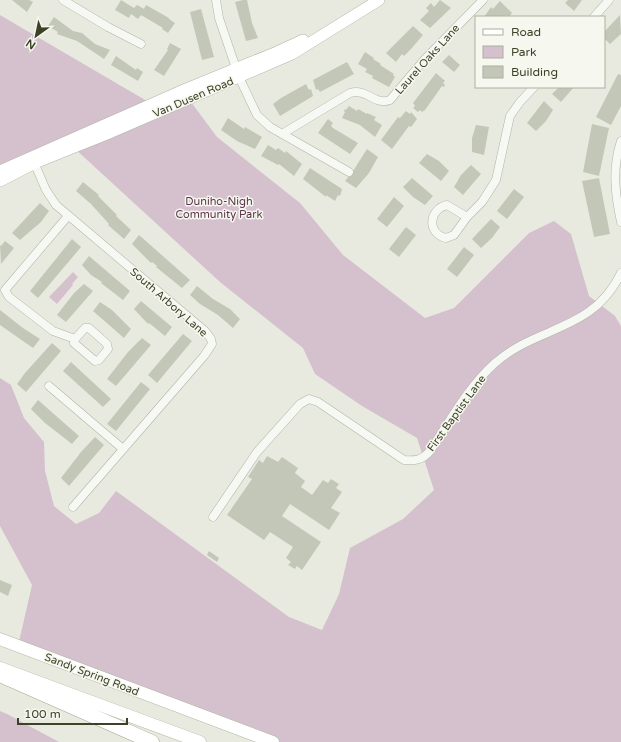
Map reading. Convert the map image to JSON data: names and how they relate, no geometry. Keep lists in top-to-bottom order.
{
  "streets": {
    "main road": ["Van Dusen Road", "Sandy Spring Road"],
    "street": ["Laurel Oaks Lane", "South Arbory Lane", "First Baptist Lane"]
  },
  "crossings": [
    ["Van Dusen Road", "South Arbory Lane"]
  ],
  "parks": ["Duniho-Nigh Community Park"],
  "legend": ["Road", "Park", "Building"],
  "scale_bar": "100 m",
  "north": "bottom left"
}
